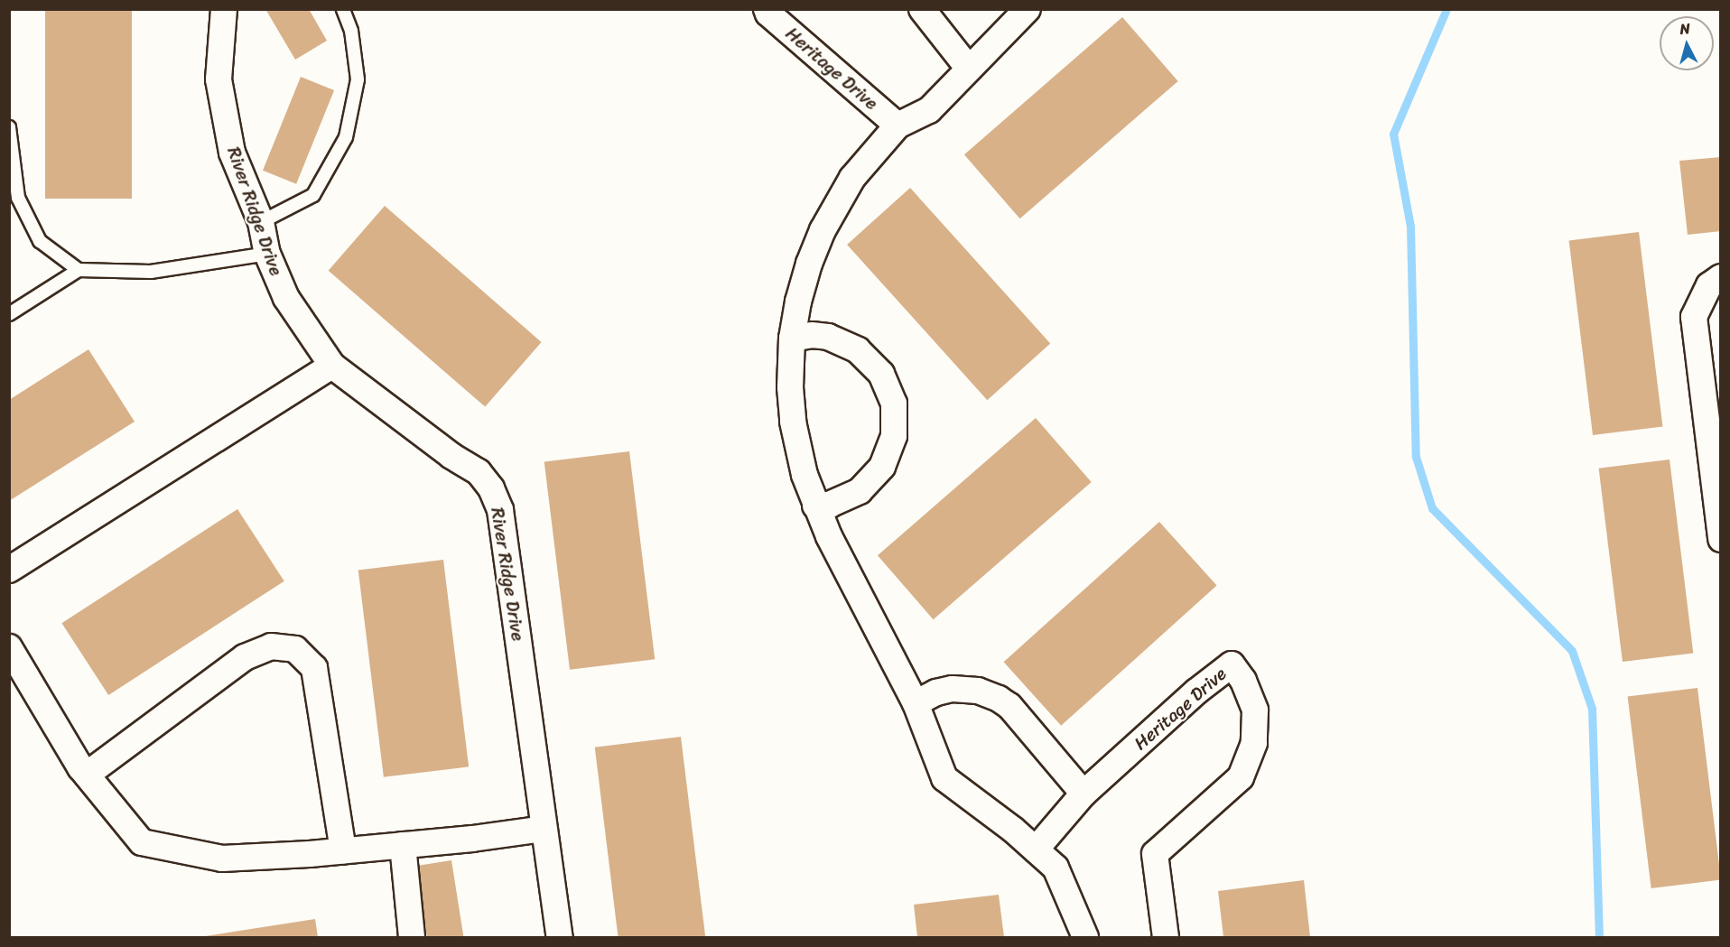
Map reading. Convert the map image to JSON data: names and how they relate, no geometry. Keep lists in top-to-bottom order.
{
  "streets": {
    "street": ["Heritage Drive", "River Ridge Drive"]
  },
  "north": "top"
}
